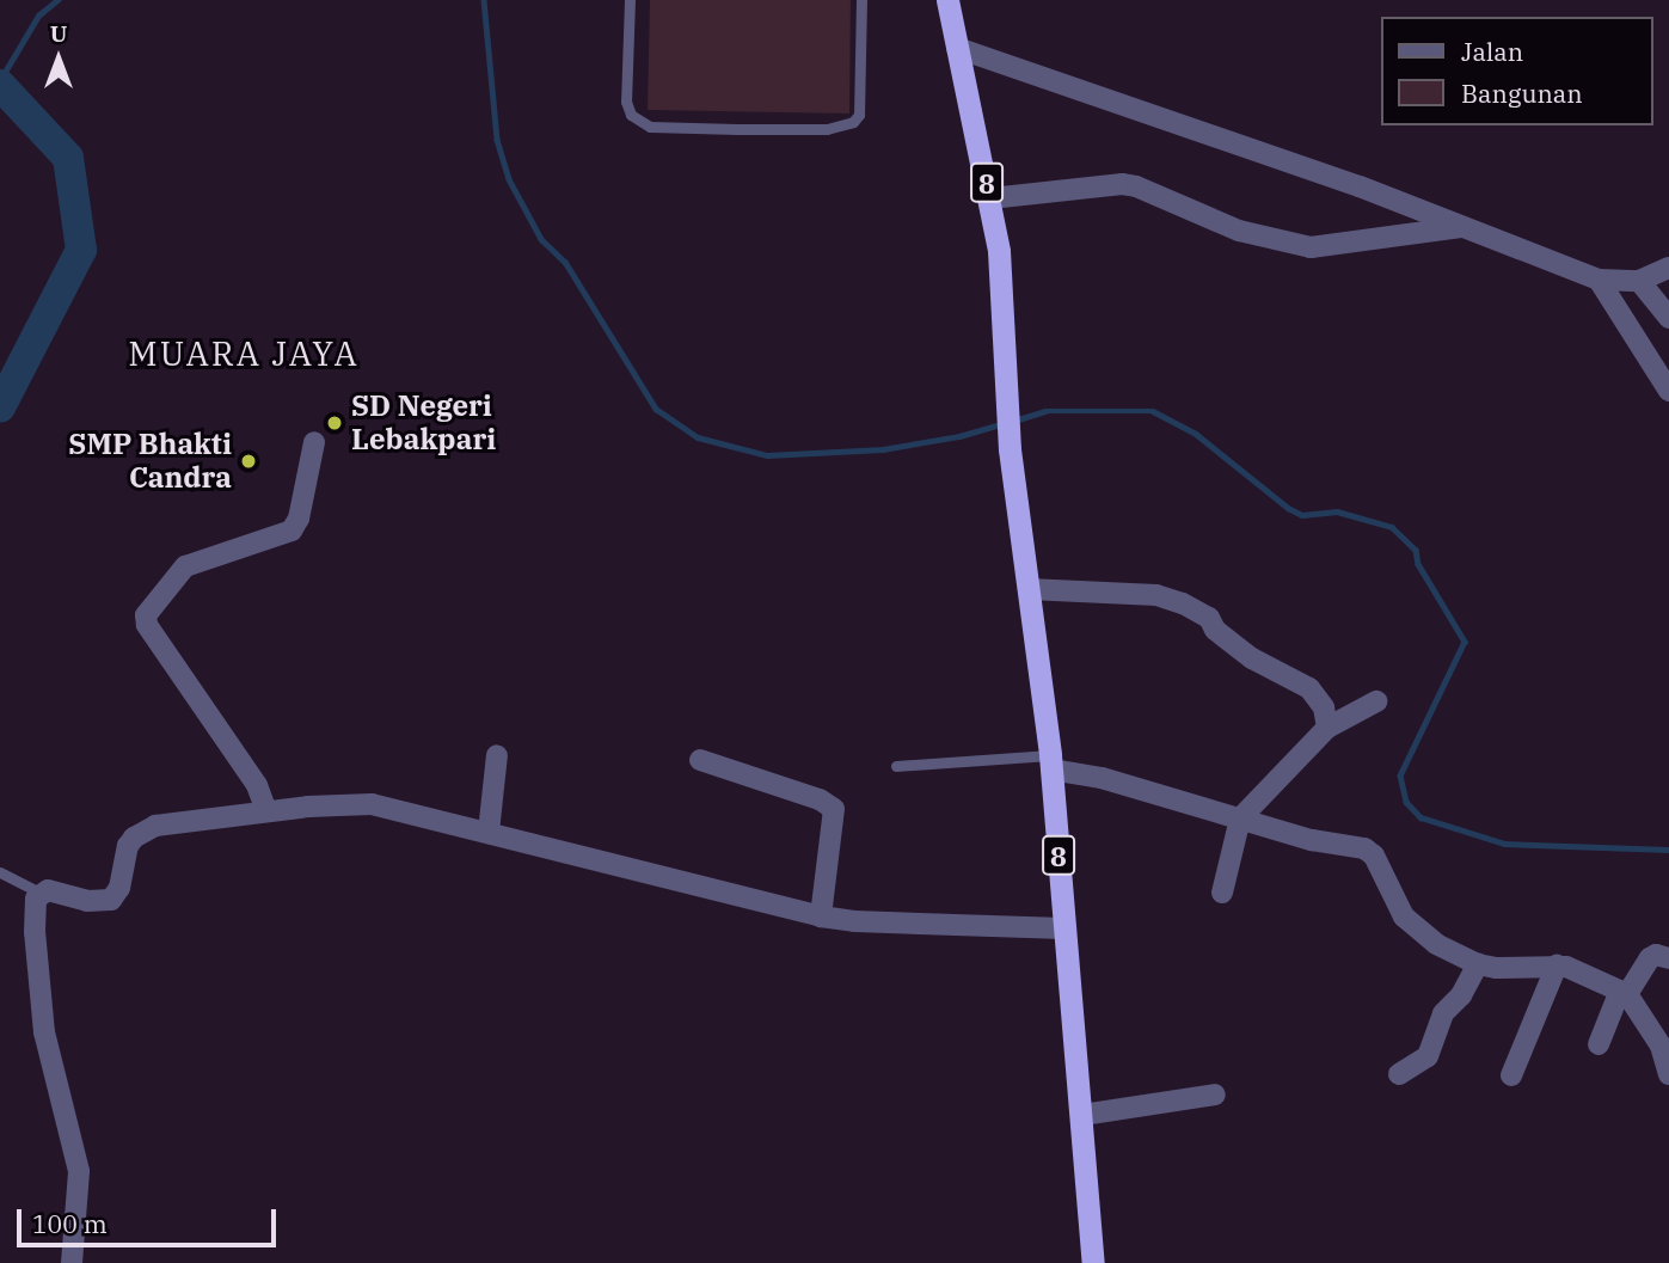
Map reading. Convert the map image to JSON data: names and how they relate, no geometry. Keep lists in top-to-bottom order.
{
  "streets": {
    "highway": ["8"]
  },
  "districts": ["MUARA JAYA"],
  "places": ["SD Negeri Lebakpari", "SMP Bhakti Candra"],
  "legend": ["Jalan", "Bangunan"],
  "scale_bar": "100 m",
  "north": "top"
}
